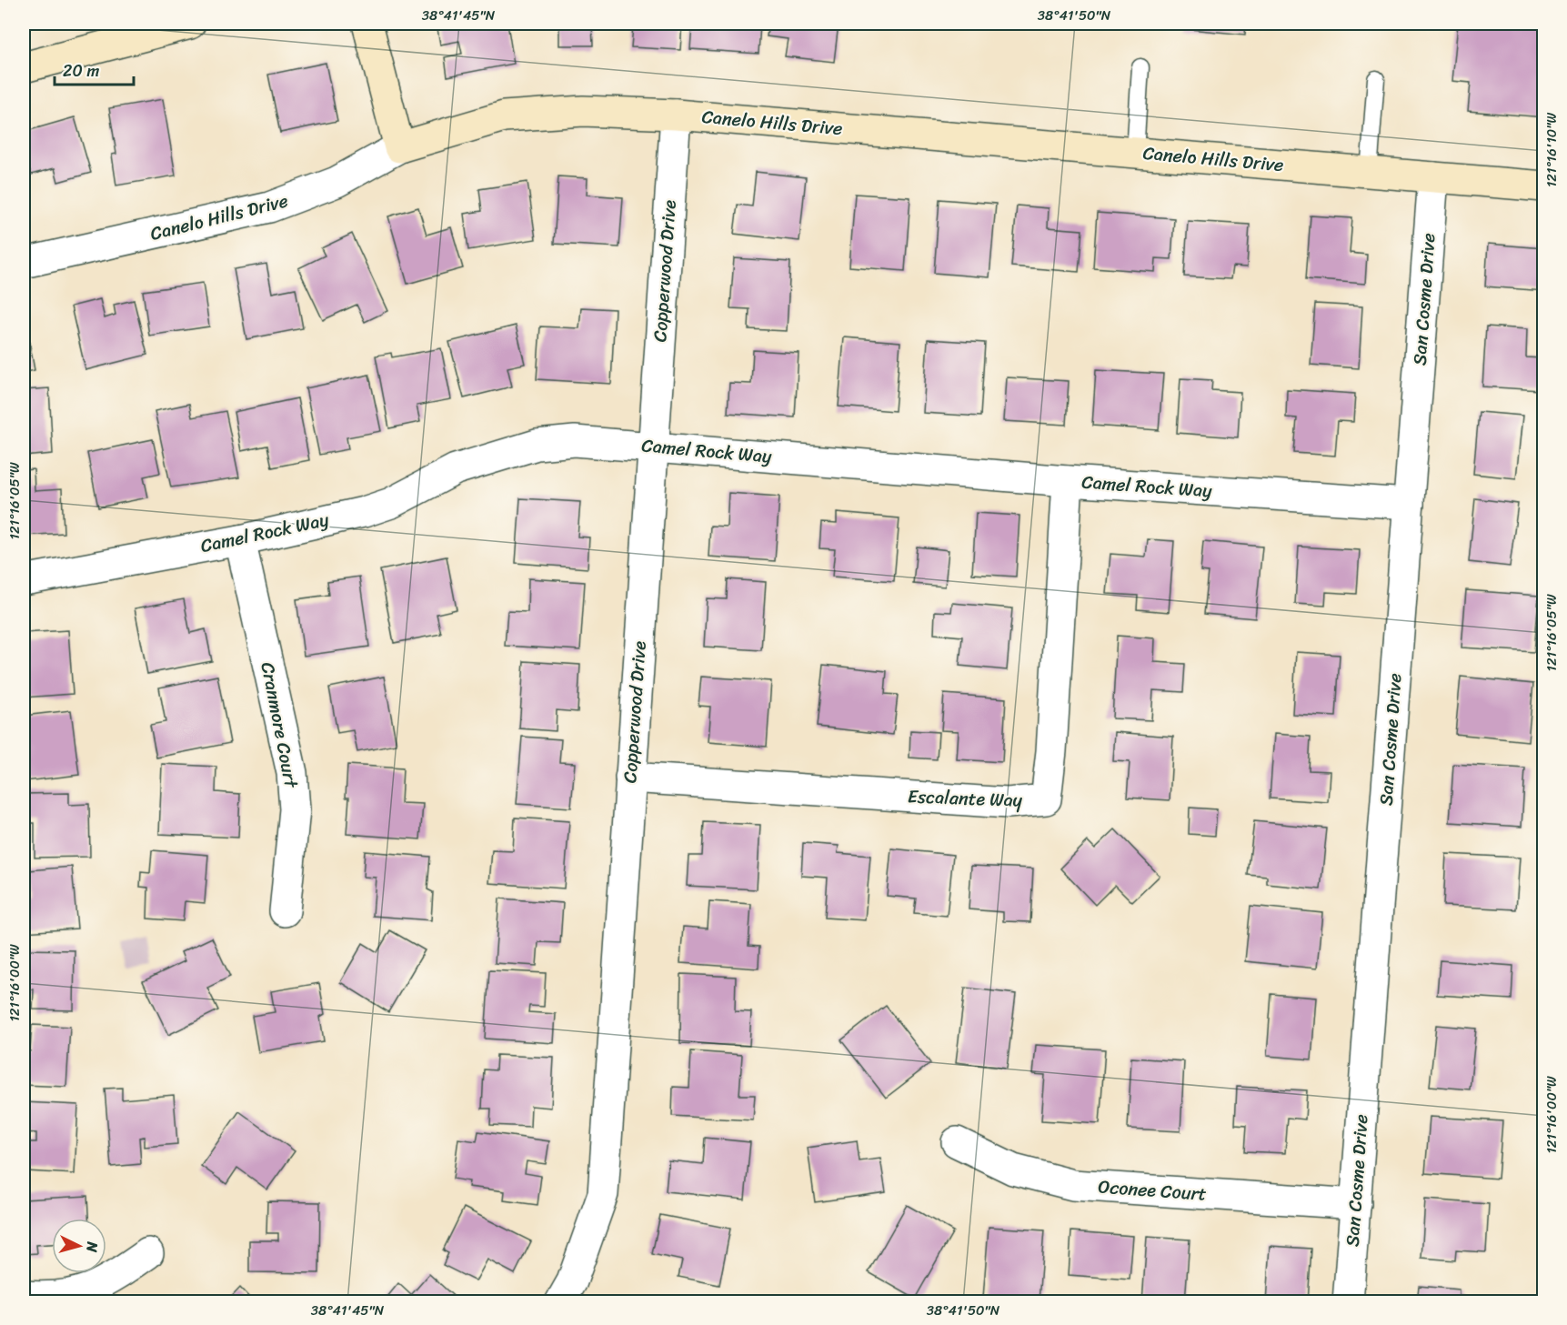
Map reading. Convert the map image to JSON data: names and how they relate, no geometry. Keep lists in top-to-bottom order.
{
  "streets": {
    "street": [
      "Canelo Hills Drive",
      "Copperwood Drive",
      "San Cosme Drive",
      "Camel Rock Way",
      "Cranmore Court",
      "Escalante Way",
      "Oconee Court"
    ]
  },
  "crossings": [
    ["Canelo Hills Drive", "Copperwood Drive"],
    ["Canelo Hills Drive", "San Cosme Drive"],
    ["Copperwood Drive", "Camel Rock Way"],
    ["Copperwood Drive", "Escalante Way"],
    ["San Cosme Drive", "Camel Rock Way"],
    ["San Cosme Drive", "Oconee Court"],
    ["Camel Rock Way", "Cranmore Court"],
    ["Camel Rock Way", "Escalante Way"]
  ],
  "scale_bar": "20 m",
  "north": "right",
  "coordinates": [
    "38°41'45\"N",
    "38°41'50\"N",
    "121°16'10\"W",
    "121°16'05\"W",
    "121°16'00\"W"
  ]
}
